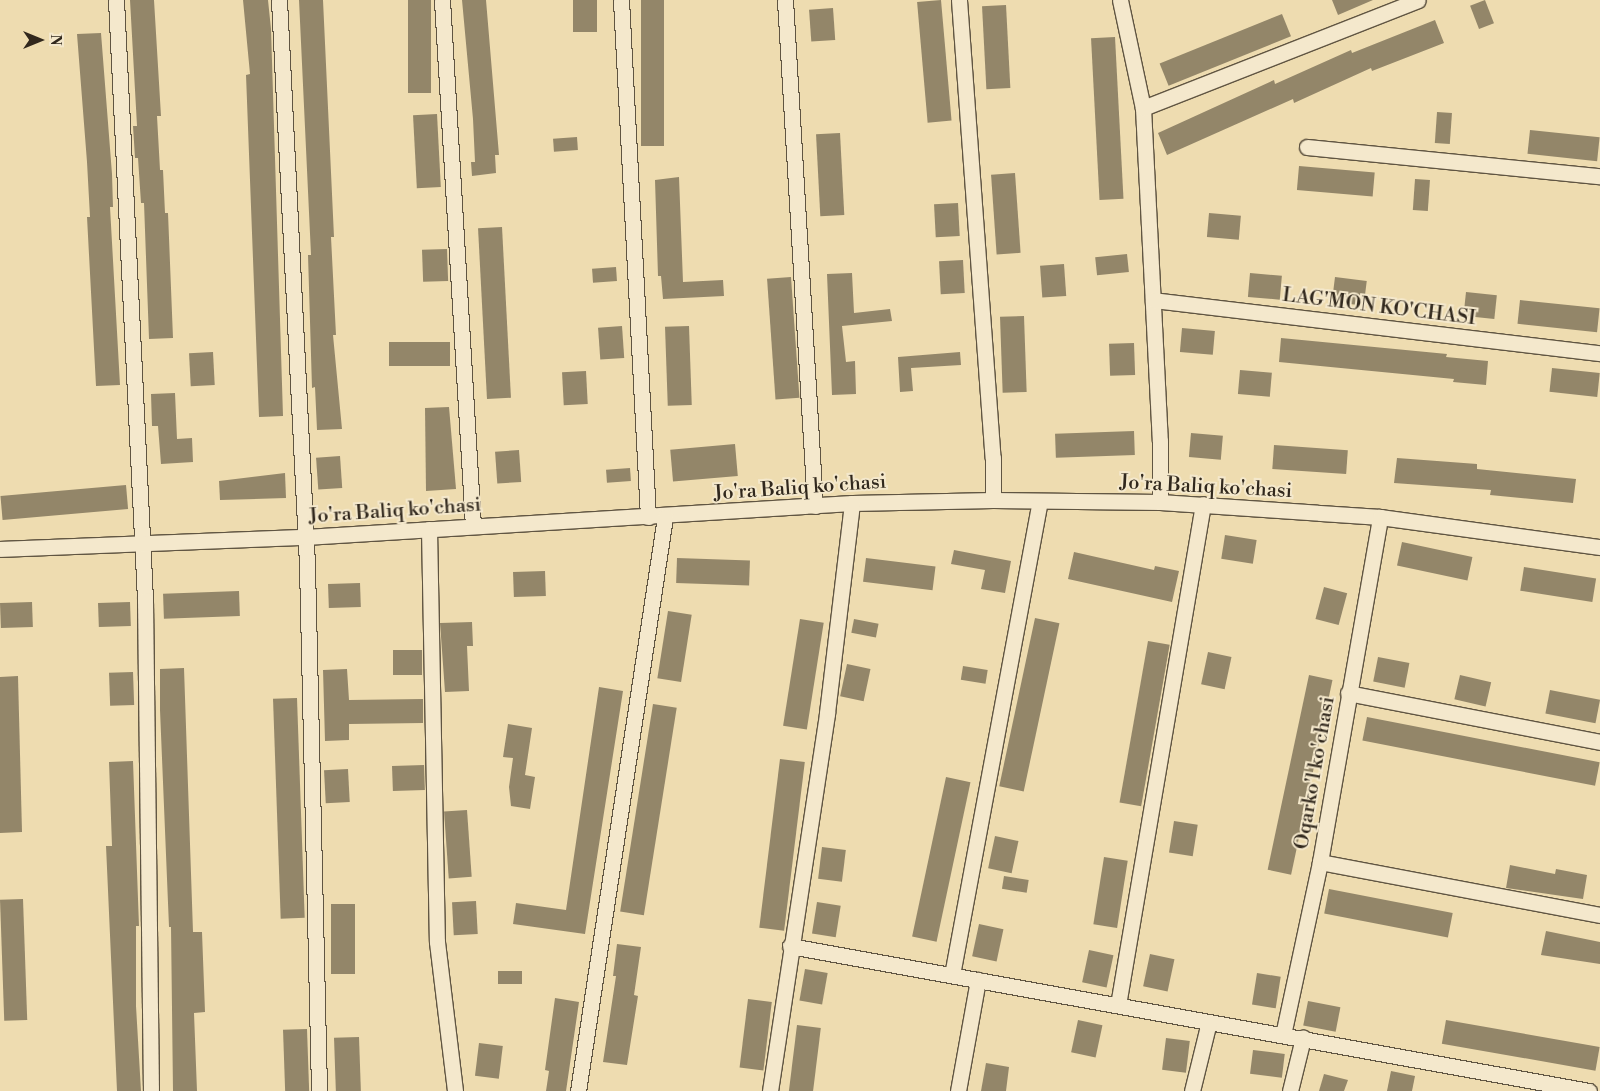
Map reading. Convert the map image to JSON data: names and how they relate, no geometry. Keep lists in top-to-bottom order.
{
  "streets": {
    "street": ["LAG'MON KO'CHASI", "Jo'ra Baliq ko'chasi", "Oqarko'l ko'chasi"]
  },
  "crossings": [
    ["Jo'ra Baliq ko'chasi", "Oqarko'l ko'chasi"]
  ],
  "north": "right"
}
